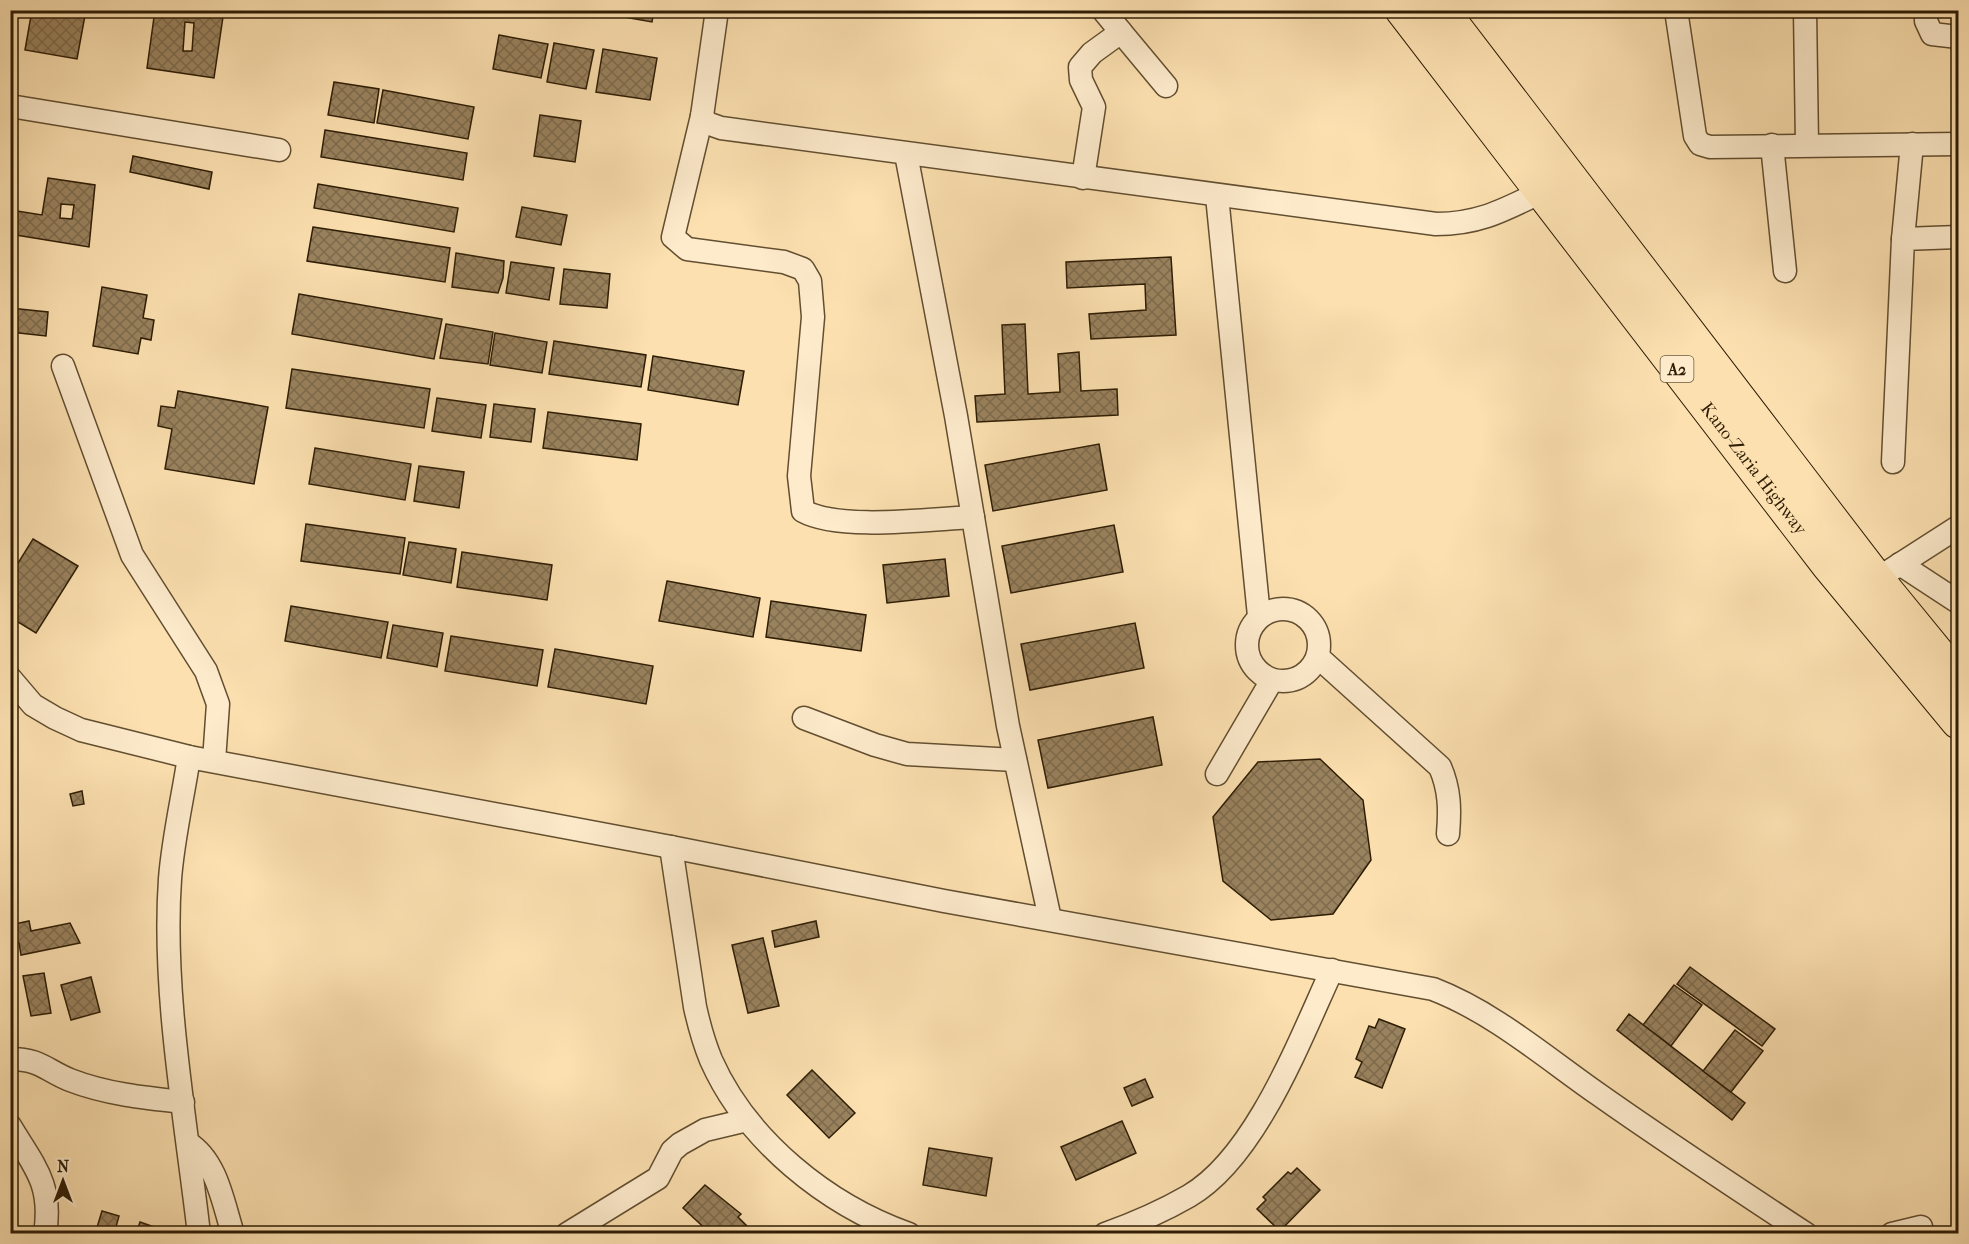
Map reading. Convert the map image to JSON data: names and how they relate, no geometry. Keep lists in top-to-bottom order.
{
  "streets": {
    "highway": ["A2", "Kano-Zaria Highway"]
  },
  "north": "top"
}
